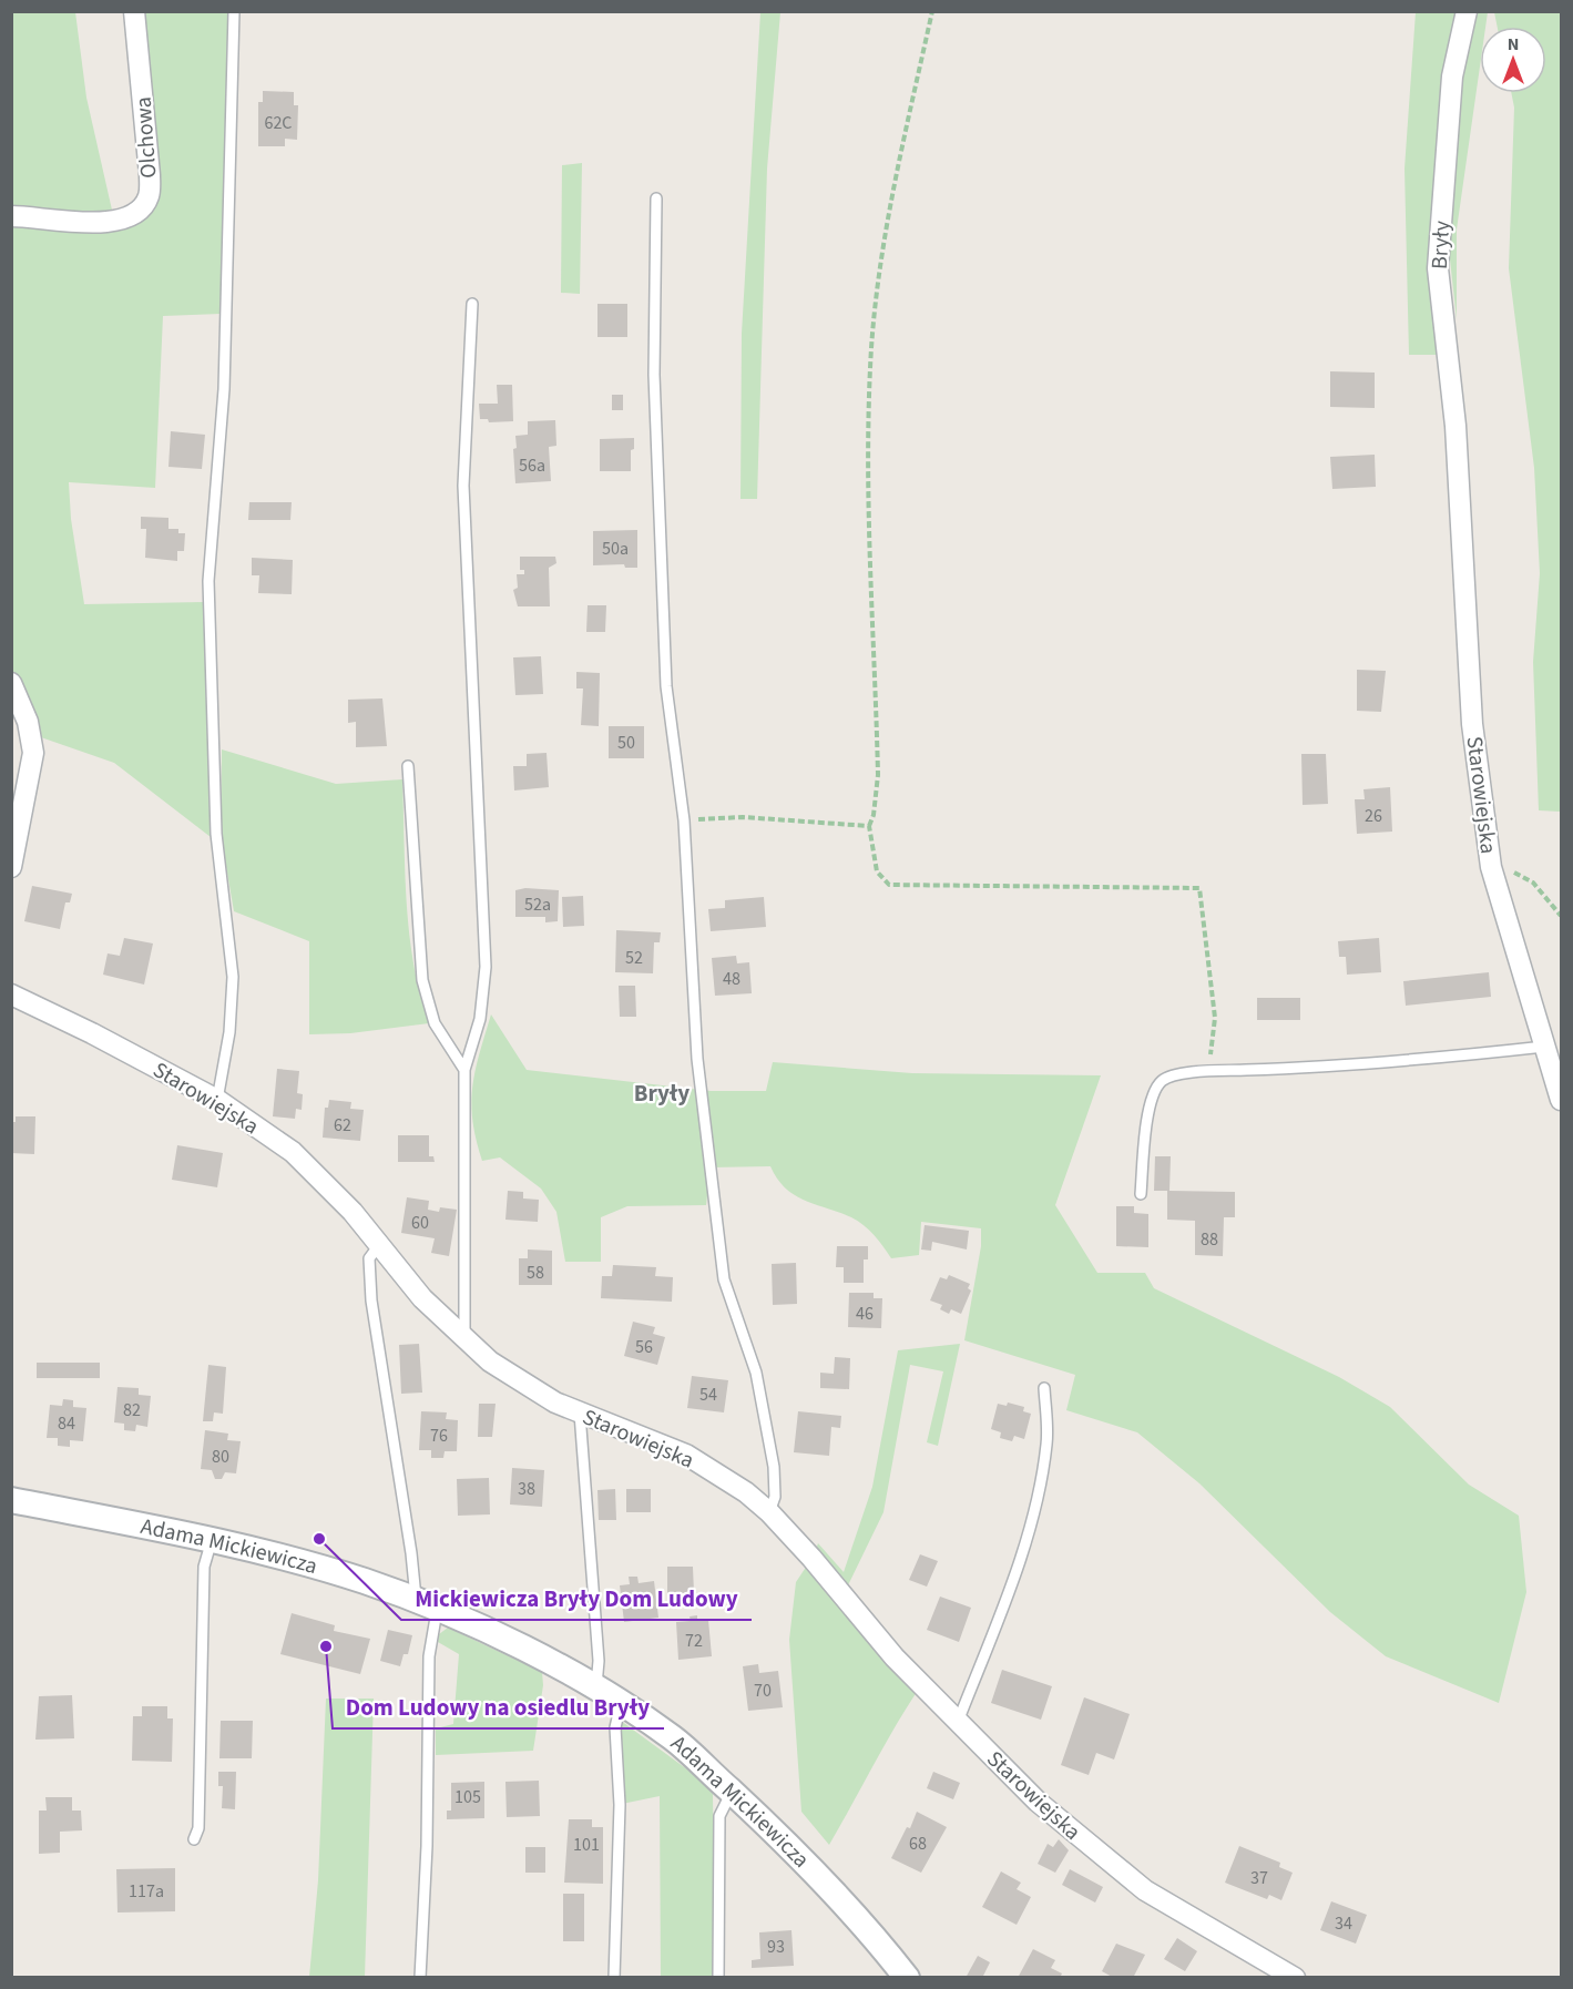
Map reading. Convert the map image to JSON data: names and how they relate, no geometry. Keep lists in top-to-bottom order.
{
  "streets": {
    "street": [
      "Olchowa",
      "Bryły",
      "Starowiejska",
      "Adama Mickiewicza"
    ]
  },
  "crossings": [
    ["Bryły", "Starowiejska"]
  ],
  "districts": ["Bryły"],
  "places": ["Mickiewicza Bryły Dom Ludowy", "Dom Ludowy na osiedlu Bryły"],
  "house_numbers": [
    "62C",
    "56a",
    "50a",
    "50",
    "26",
    "52a",
    "52",
    "48",
    "62",
    "60",
    "88",
    "58",
    "46",
    "56",
    "54",
    "82",
    "84",
    "76",
    "80",
    "38",
    "72",
    "70",
    "105",
    "68",
    "101",
    "37",
    "117a",
    "34",
    "93"
  ],
  "north": "top"
}
